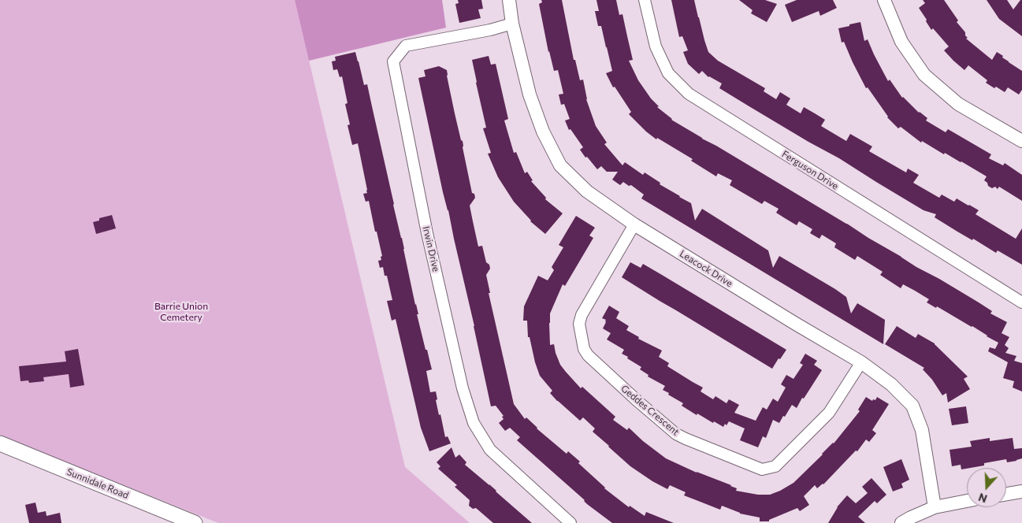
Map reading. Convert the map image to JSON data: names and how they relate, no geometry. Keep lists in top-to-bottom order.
{
  "streets": {
    "main road": ["Sunnidale Road"],
    "street": [
      "Ferguson Drive",
      "Irwin Drive",
      "Leacock Drive",
      "Geddes Crescent"
    ]
  },
  "crossings": [
    ["Irwin Drive", "Leacock Drive"],
    ["Leacock Drive", "Geddes Crescent"]
  ],
  "parks": ["Barrie Union Cemetery"],
  "north": "bottom"
}
